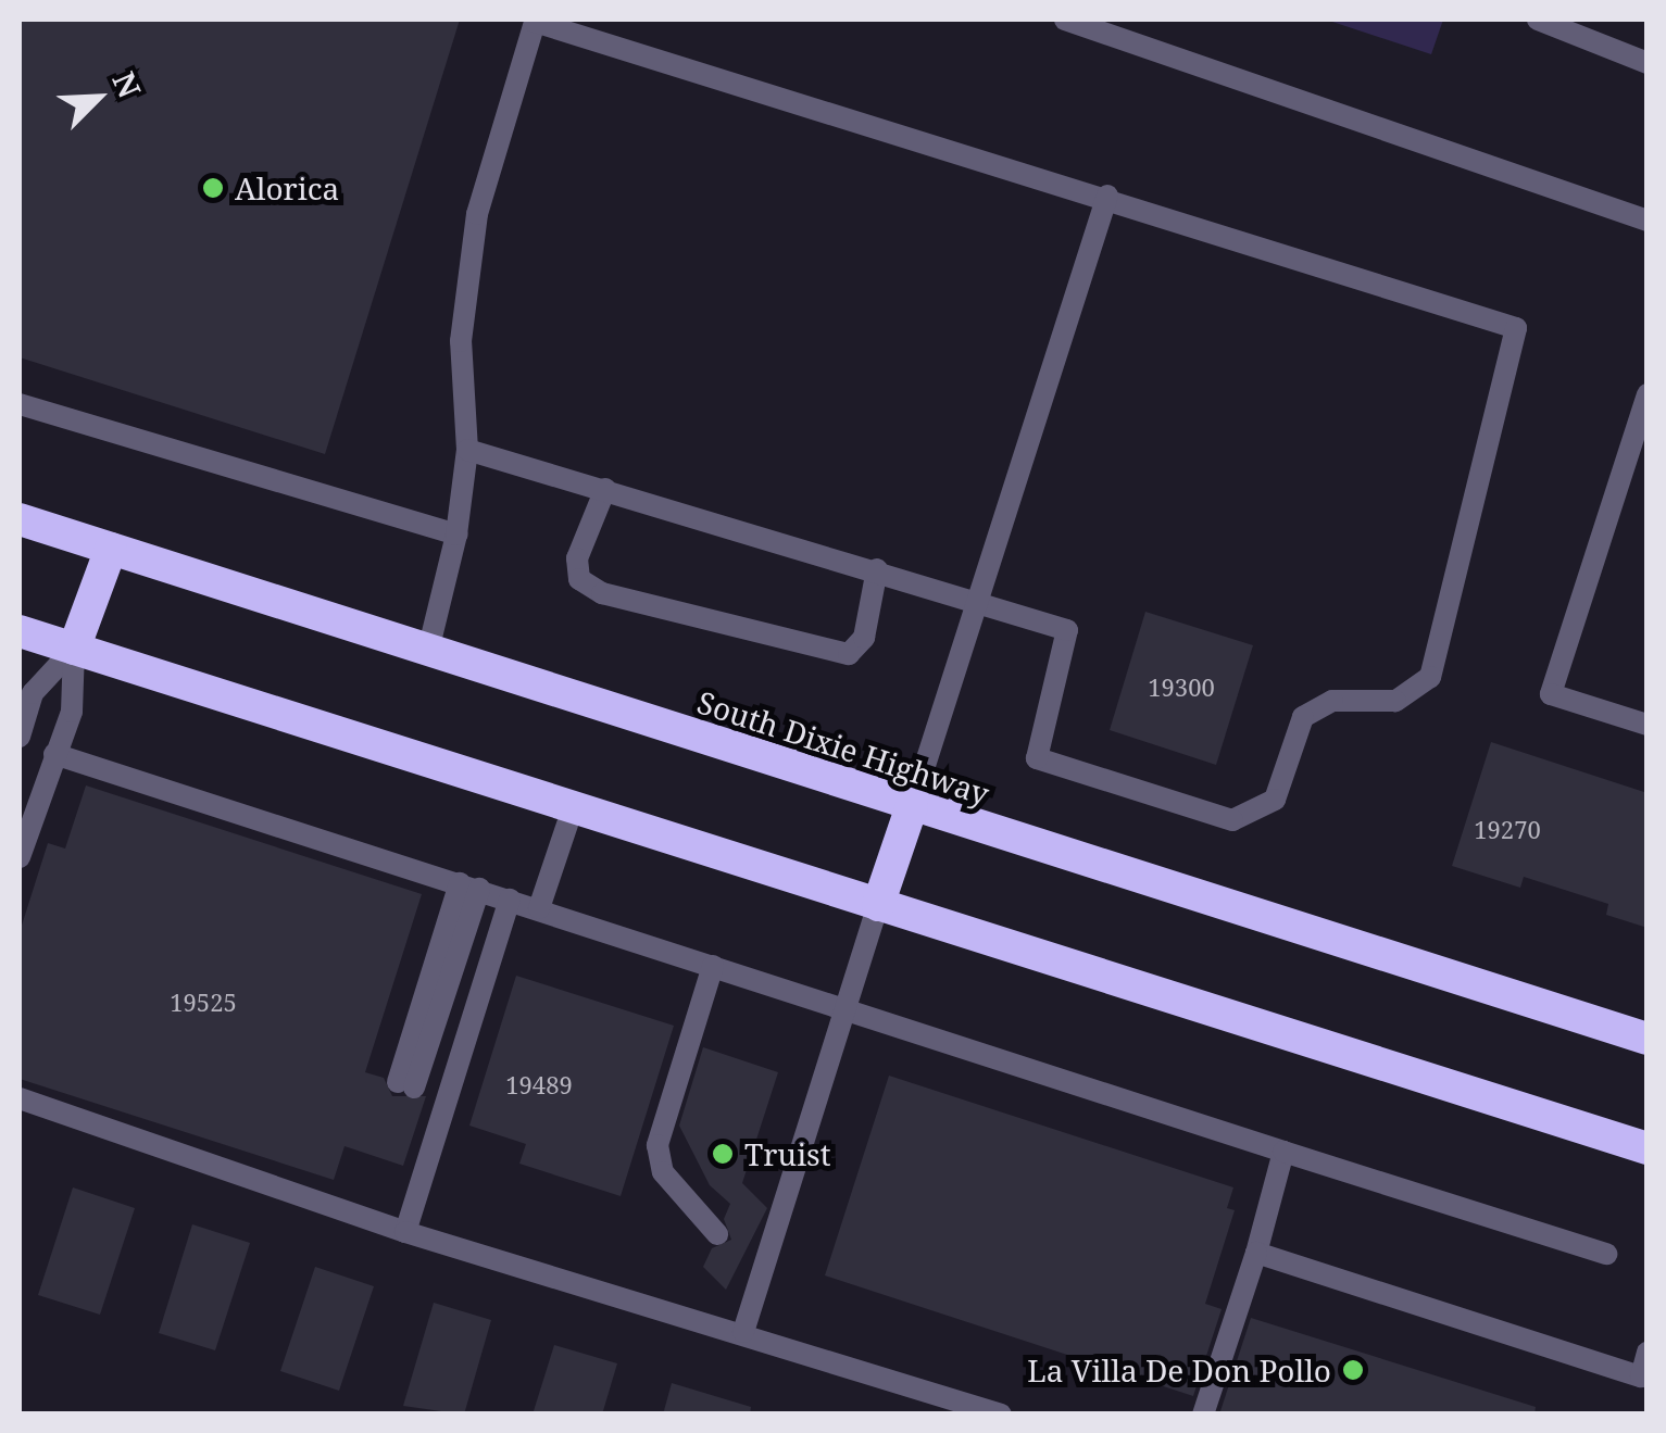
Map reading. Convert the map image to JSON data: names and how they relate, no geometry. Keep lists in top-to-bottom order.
{
  "streets": {
    "highway": ["South Dixie Highway"]
  },
  "places": ["Alorica", "Truist", "La Villa De Don Pollo"],
  "house_numbers": [
    "19300",
    "19270",
    "19525",
    "19489"
  ],
  "north": "top right"
}
